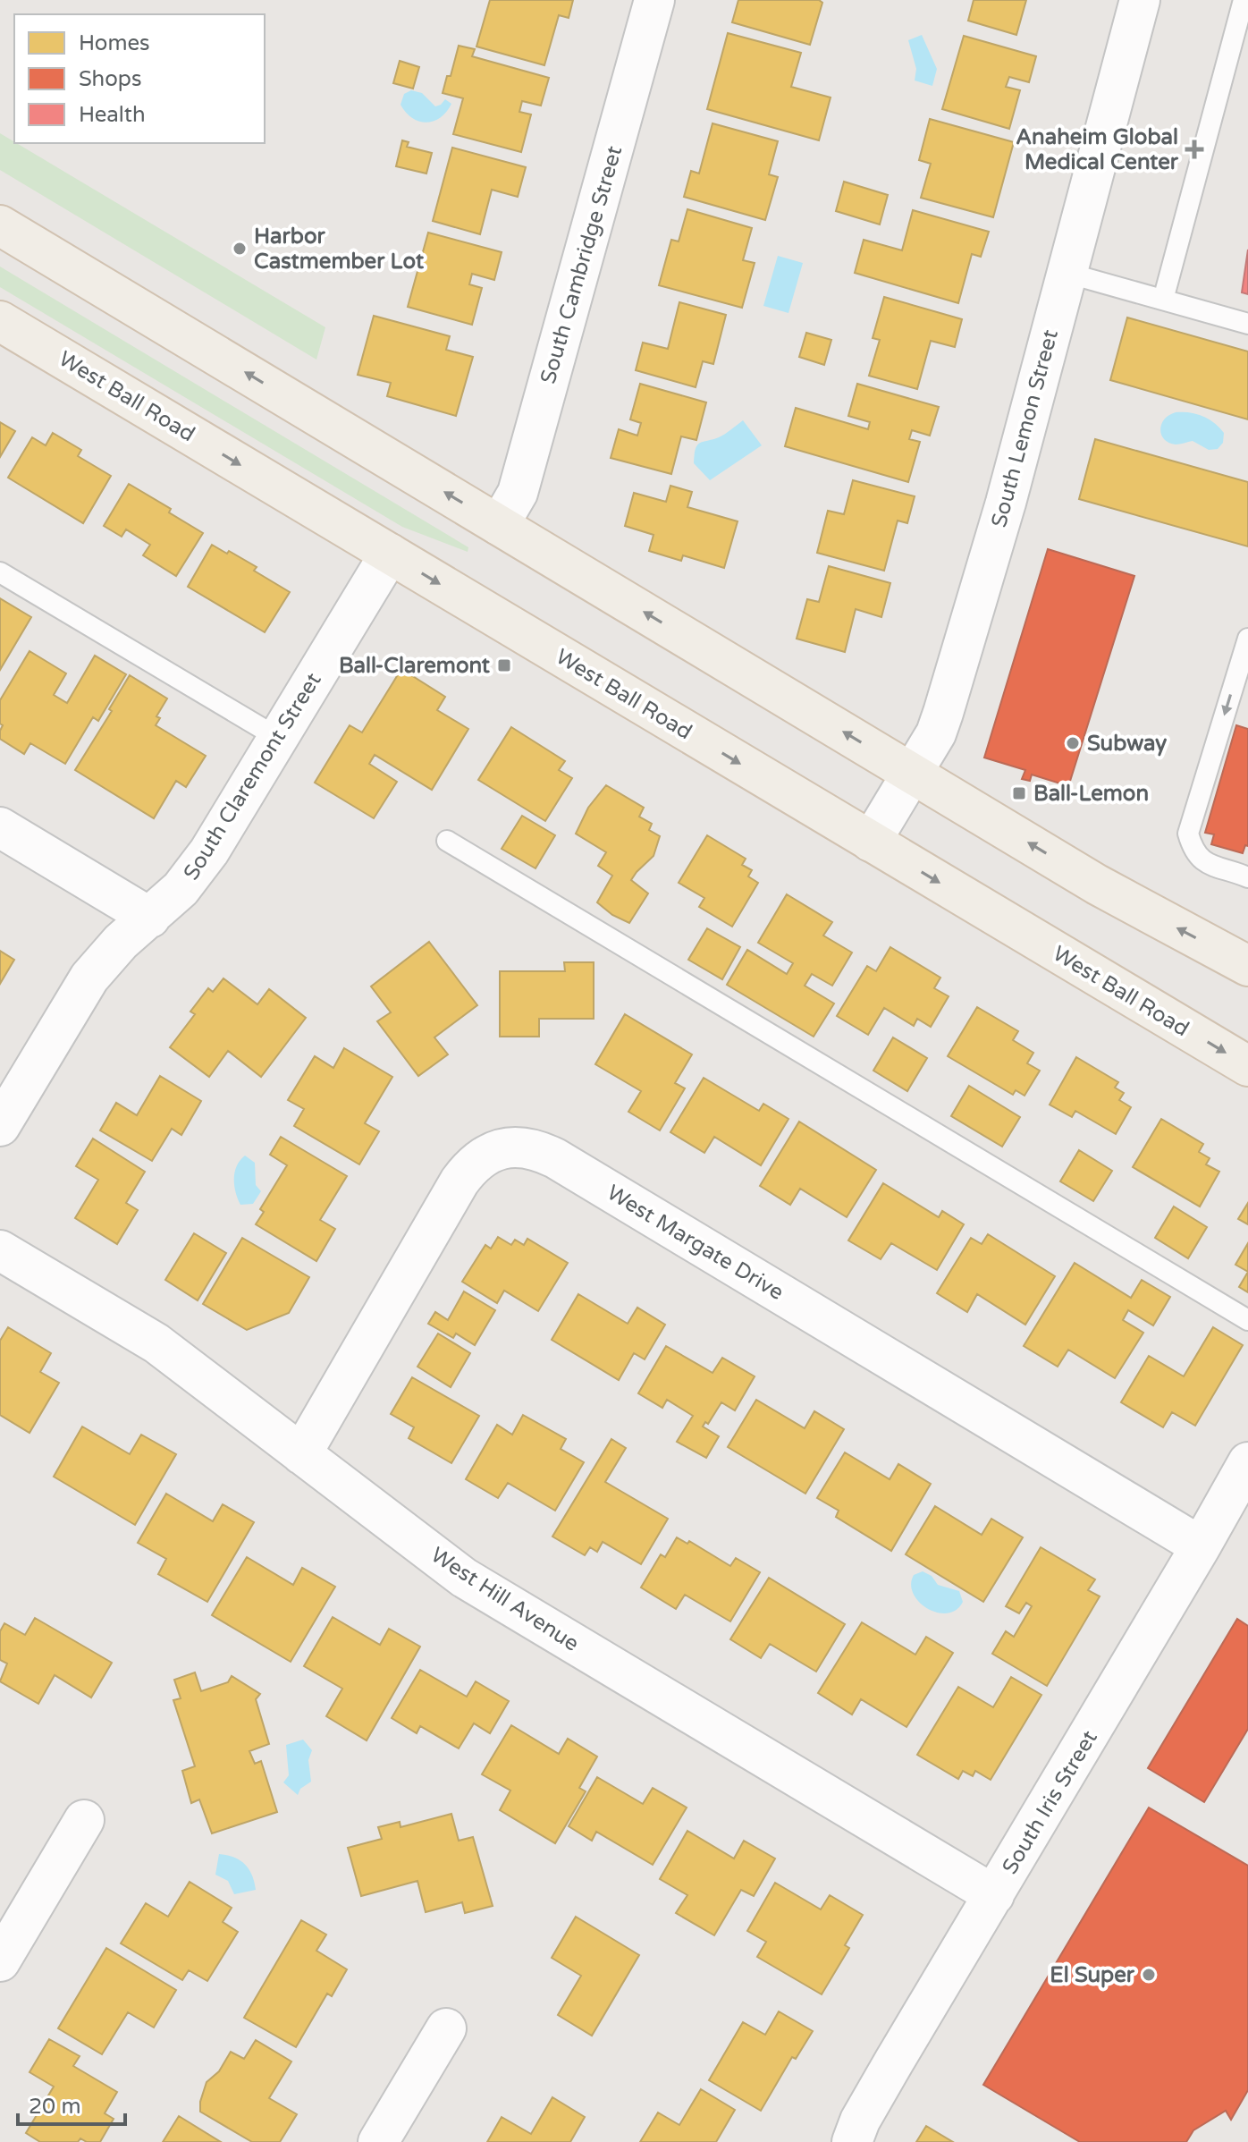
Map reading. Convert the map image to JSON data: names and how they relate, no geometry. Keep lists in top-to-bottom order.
{
  "streets": {
    "main road": ["West Ball Road"],
    "street": [
      "South Cambridge Street",
      "South Lemon Street",
      "South Claremont Street",
      "West Margate Drive",
      "West Hill Avenue",
      "South Iris Street"
    ]
  },
  "crossings": [
    ["West Ball Road", "South Lemon Street"],
    ["West Ball Road", "South Claremont Street"],
    ["West Margate Drive", "West Hill Avenue"],
    ["West Margate Drive", "South Iris Street"],
    ["West Hill Avenue", "South Iris Street"]
  ],
  "places": {
    "health": ["Anaheim Global Medical Center"],
    "other": ["Harbor Castmember Lot", "Subway", "El Super"],
    "transit": ["Ball-Claremont", "Ball-Lemon"]
  },
  "legend": ["Homes", "Shops", "Health"],
  "scale_bar": "20 m"
}
